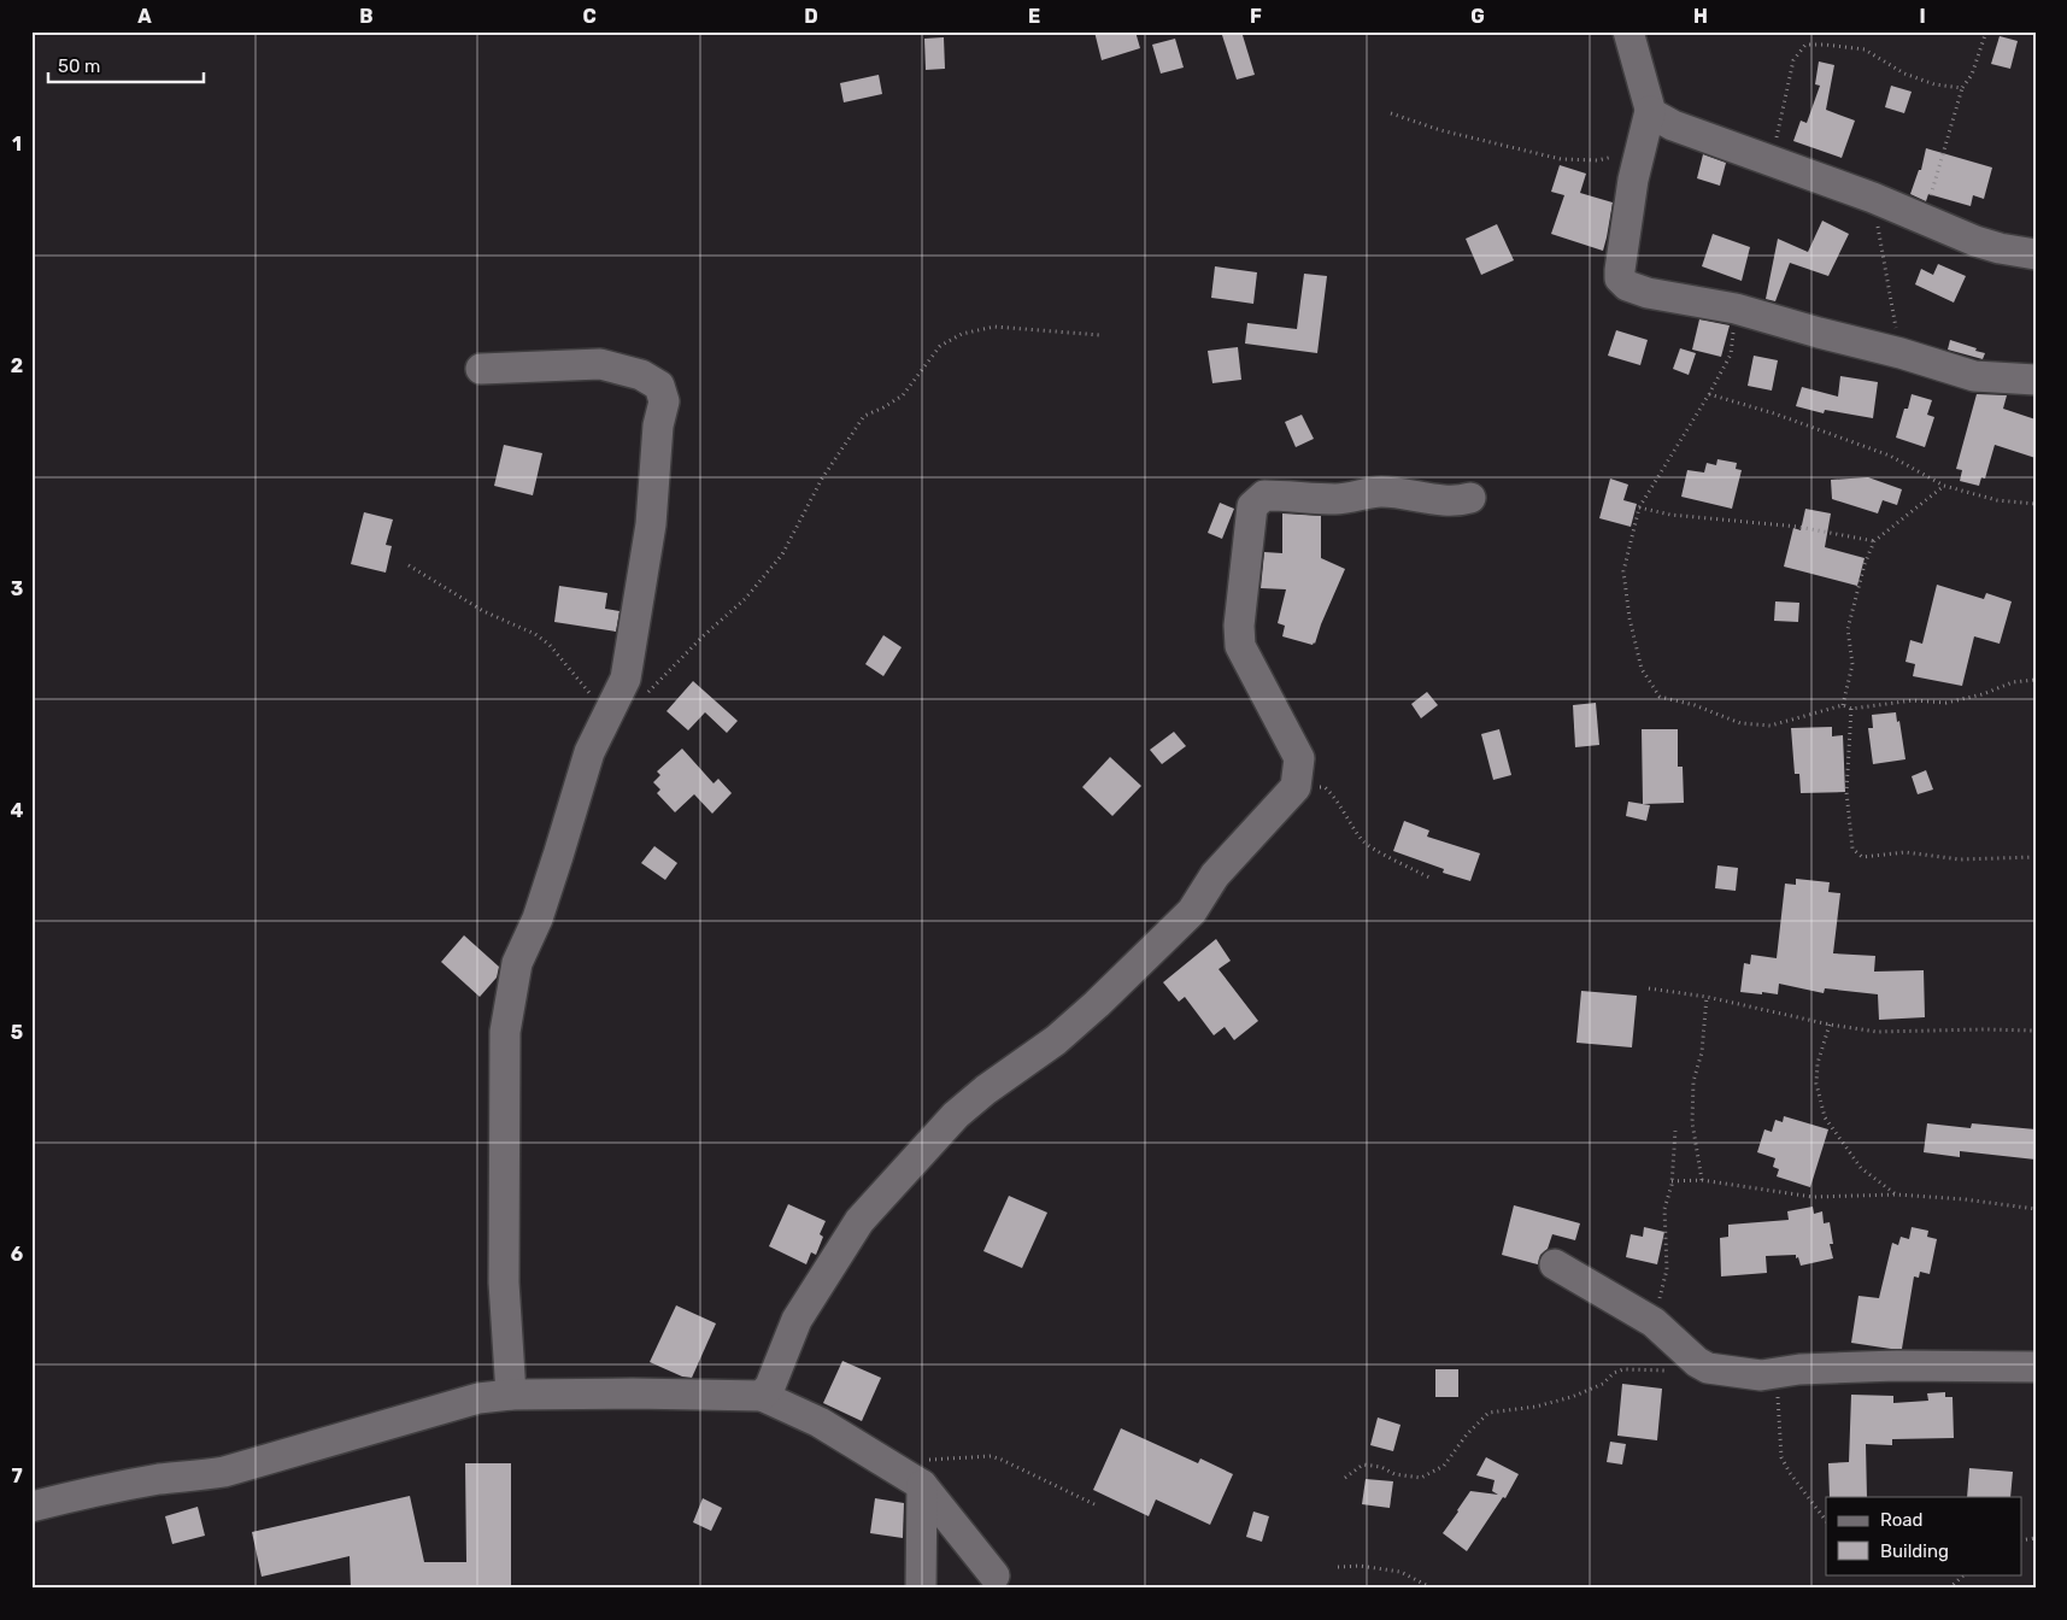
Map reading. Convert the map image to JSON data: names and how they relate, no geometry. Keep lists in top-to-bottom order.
{
  "legend": ["Road", "Building"],
  "scale_bar": "50 m",
  "grid": {
    "columns": [
      "A",
      "B",
      "C",
      "D",
      "E",
      "F",
      "G",
      "H",
      "I"
    ],
    "rows": [
      "1",
      "2",
      "3",
      "4",
      "5",
      "6",
      "7"
    ]
  }
}
